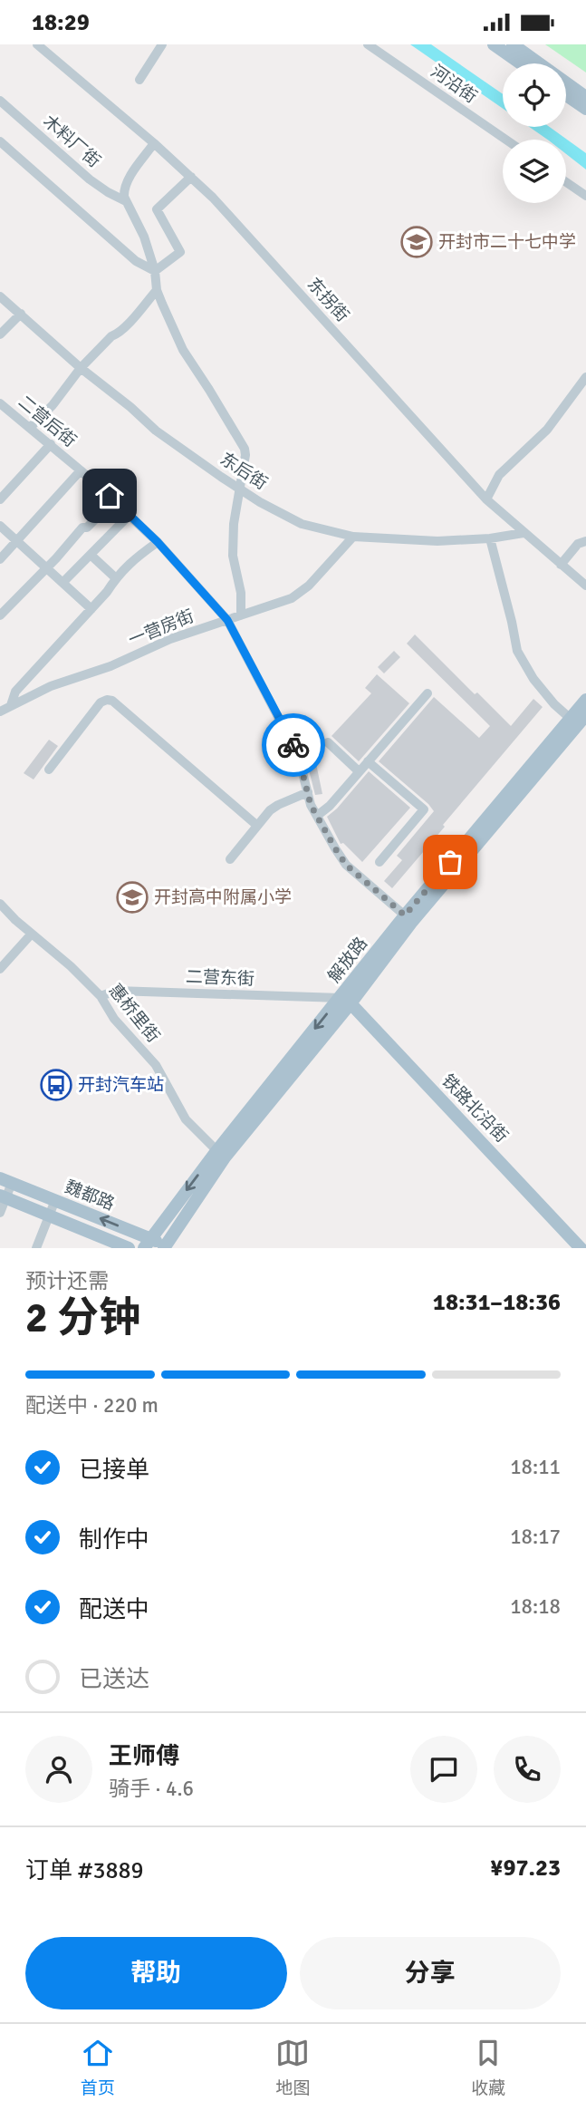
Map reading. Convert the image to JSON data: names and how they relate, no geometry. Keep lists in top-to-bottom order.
{
  "streets": {
    "main road": ["解放路", "铁路北沿街", "魏都路"],
    "street": [
      "河沿街",
      "木料厂街",
      "东拐街",
      "二营后街",
      "东后街",
      "一营房街",
      "二营东街",
      "惠桥里街"
    ]
  },
  "crossings": [
    ["东拐街", "东后街"],
    ["二营后街", "一营房街"],
    ["二营后街", "解放路"],
    ["东后街", "一营房街"],
    ["解放路", "二营东街"],
    ["解放路", "惠桥里街"],
    ["解放路", "铁路北沿街"],
    ["解放路", "魏都路"],
    ["二营东街", "惠桥里街"],
    ["二营东街", "铁路北沿街"]
  ],
  "places": {
    "school or university": ["开封市二十七中学", "开封高中附属小学"],
    "bus stop": ["开封汽车站"]
  },
  "page": {
    "status": "18:29",
    "heading": ["2 分钟", "预计还需", "18:31–18:36"],
    "panel": [
      "王师傅",
      "骑手 · 4.6",
      "订单 #3889",
      "¥97.23"
    ],
    "bar": "配送中 · 220 m",
    "list": [
      ["已接单", "18:11"],
      ["制作中", "18:17"],
      ["配送中", "18:18"],
      "已送达"
    ],
    "buttons": ["帮助", "分享"],
    "tabs": ["首页", "地图", "收藏"]
  }
}
